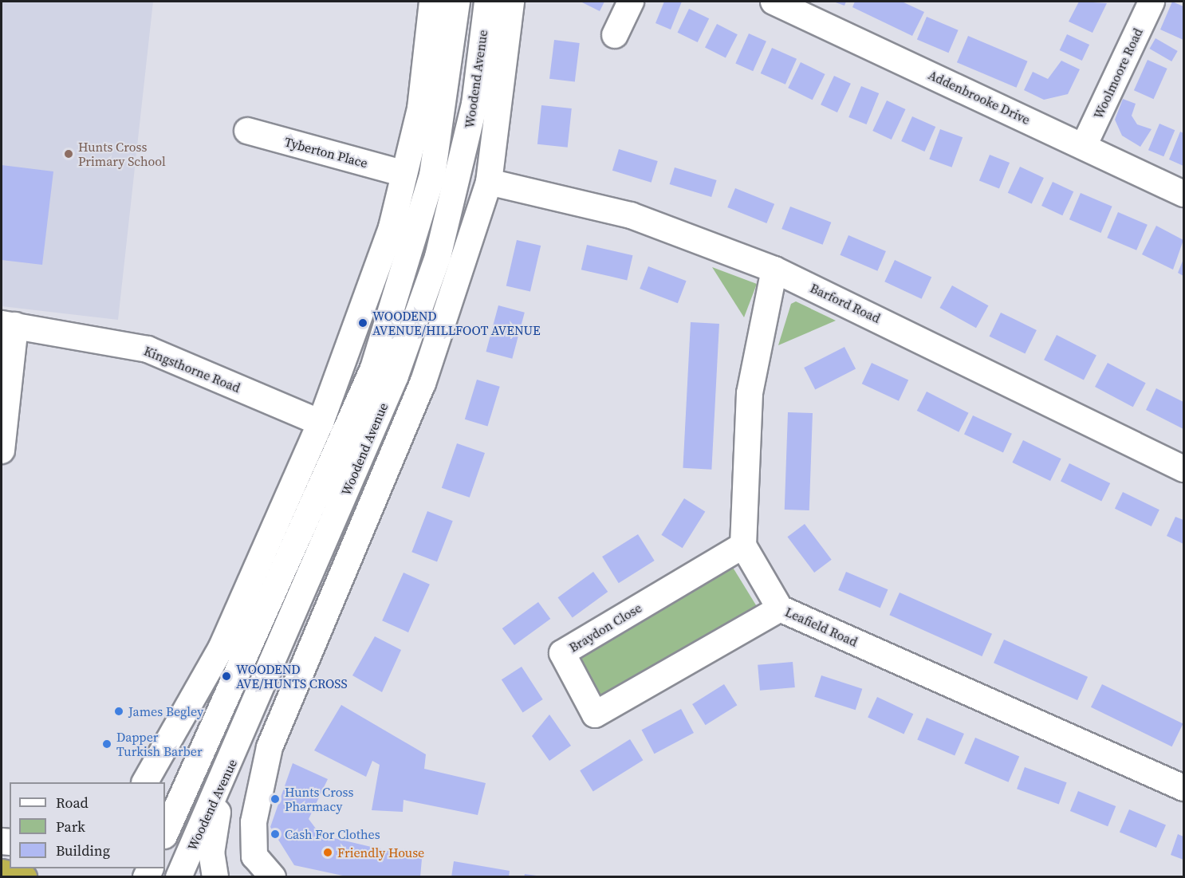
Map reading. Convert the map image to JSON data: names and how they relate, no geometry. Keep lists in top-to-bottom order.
{
  "streets": {
    "street": [
      "Woolmoore Road",
      "Woodend Avenue",
      "Addenbrooke Drive",
      "Tyberton Place",
      "Barford Road",
      "Kingsthorne Road",
      "Leafield Road",
      "Braydon Close"
    ]
  },
  "crossings": [
    ["Woolmoore Road", "Addenbrooke Drive"],
    ["Woodend Avenue", "Barford Road"],
    ["Leafield Road", "Braydon Close"]
  ],
  "places": [
    "Hunts Cross Primary School",
    "WOODEND AVENUE/HILLFOOT AVENUE",
    "WOODEND AVE/HUNTS CROSS",
    "James Begley",
    "Dapper Turkish Barber",
    "Hunts Cross Pharmacy",
    "Cash For Clothes",
    "Friendly House"
  ],
  "legend": ["Road", "Park", "Building"]
}
